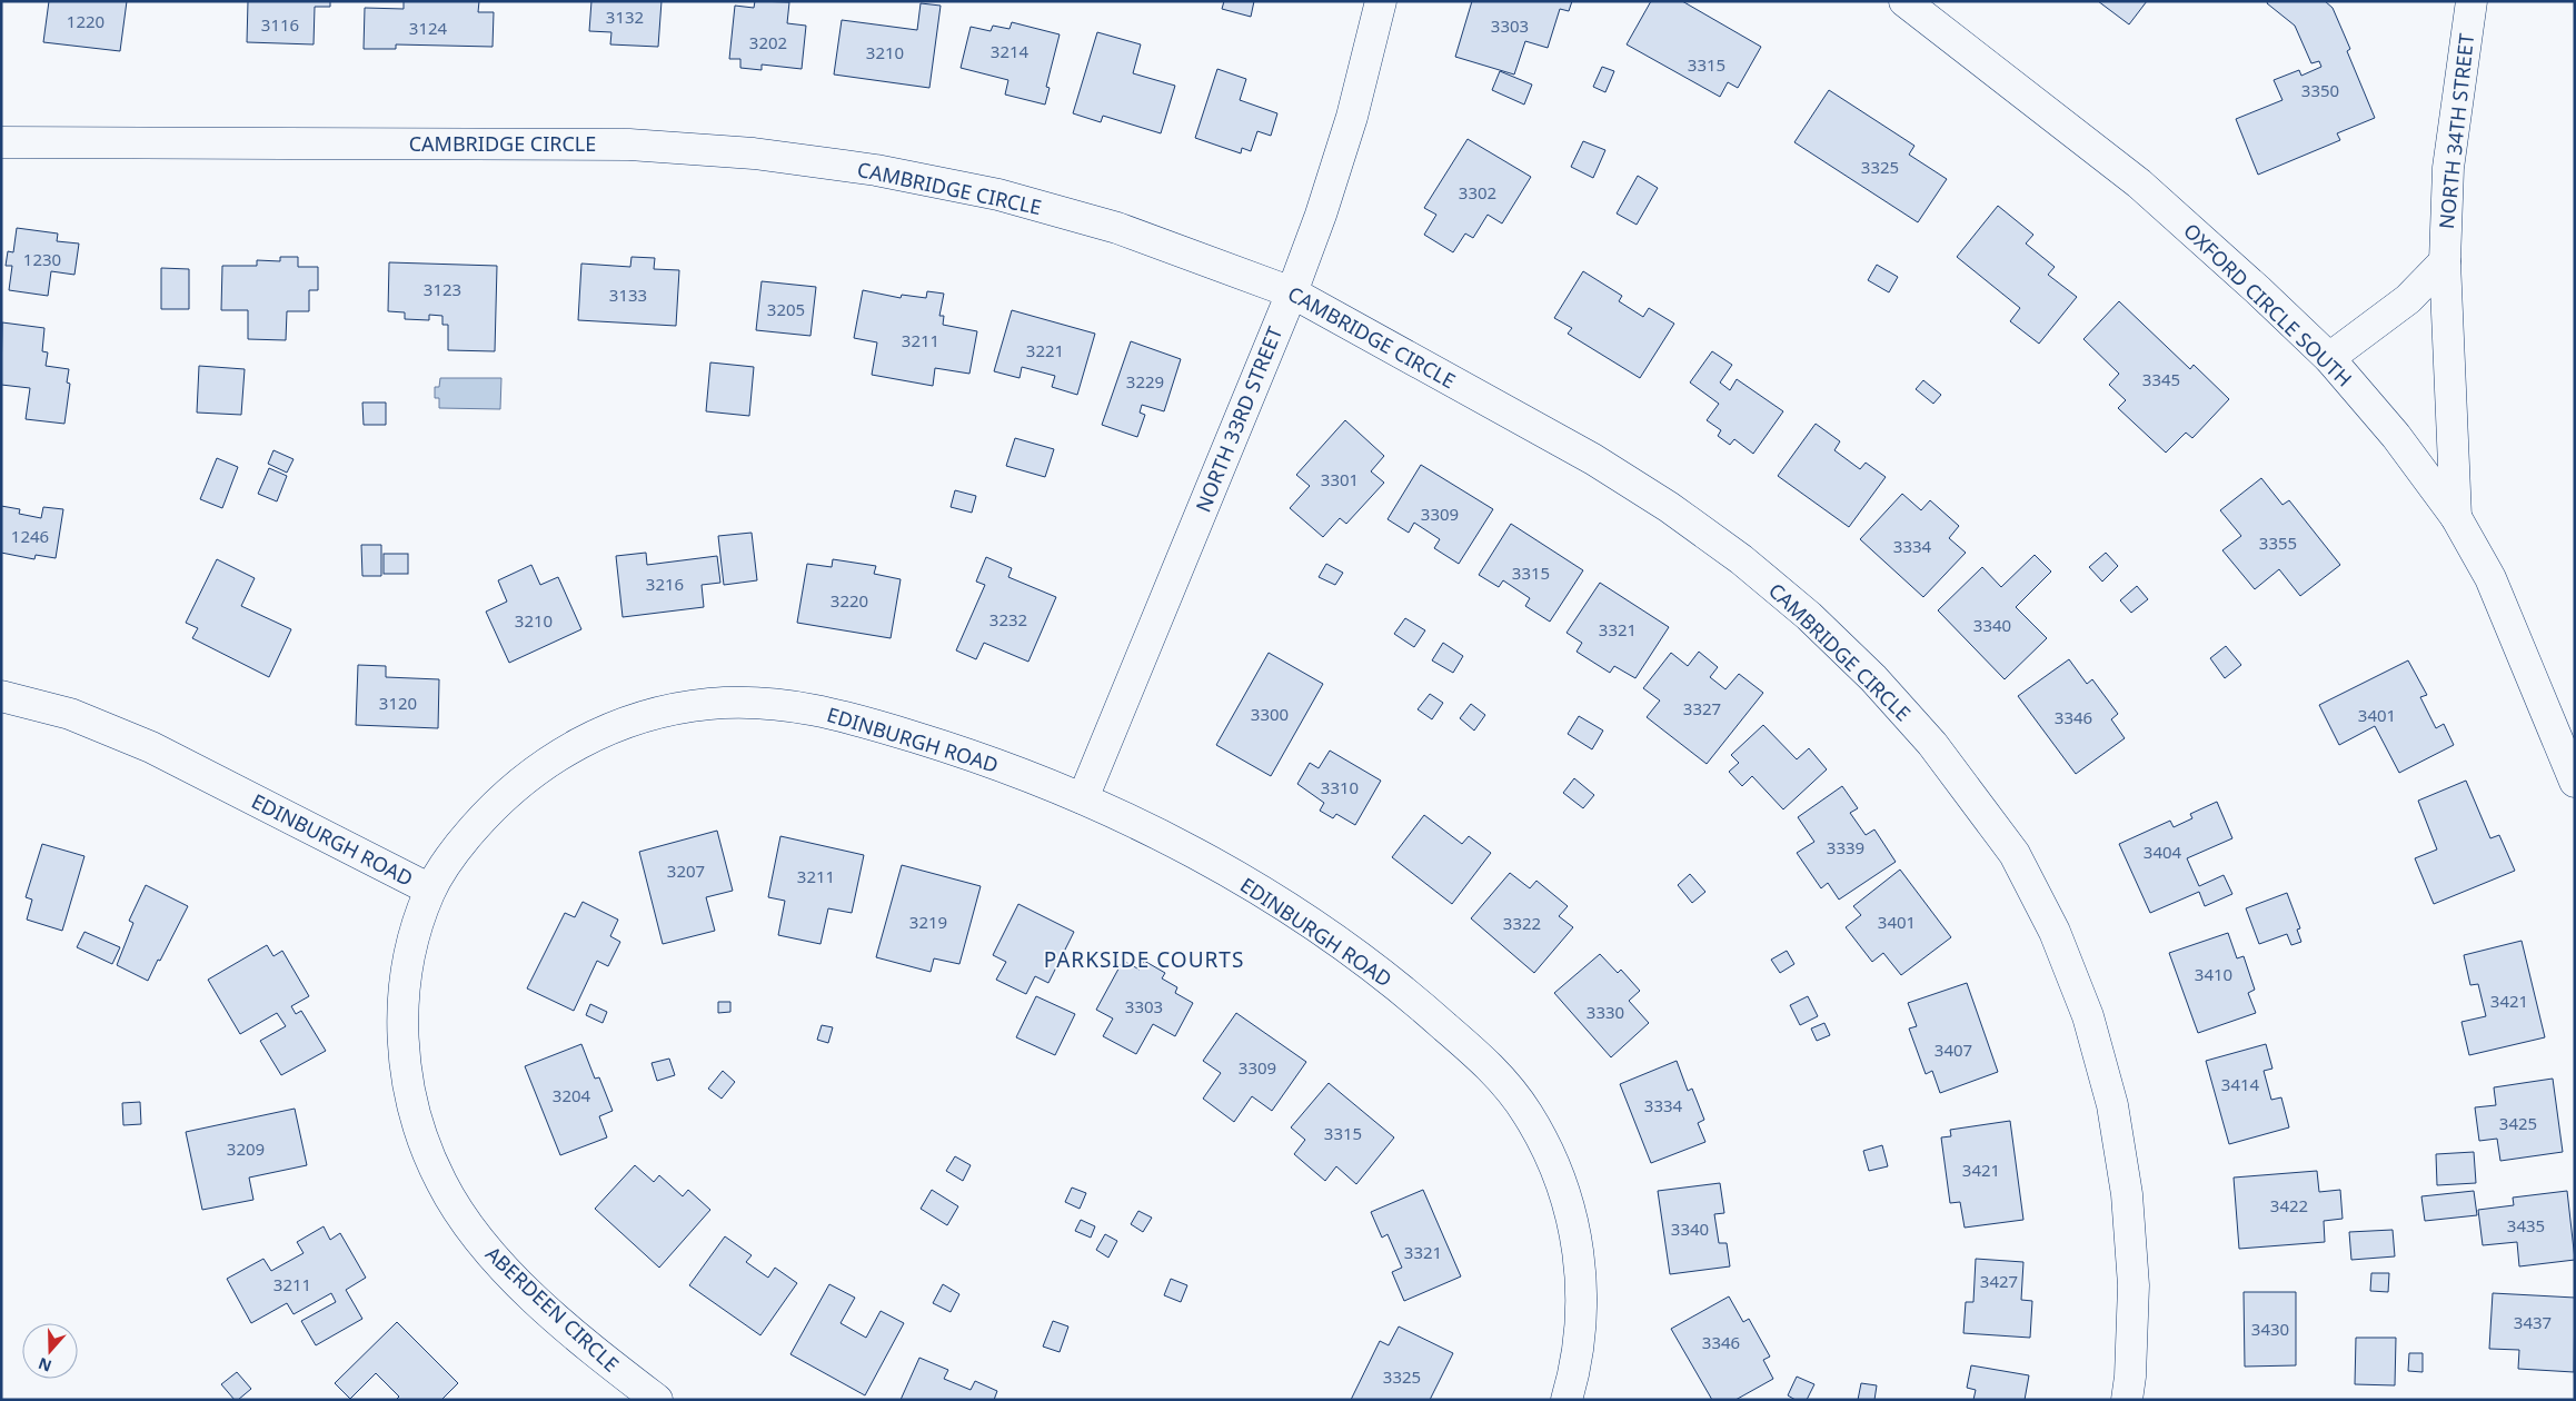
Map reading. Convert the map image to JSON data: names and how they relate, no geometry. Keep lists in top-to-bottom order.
{
  "streets": {
    "street": [
      "NORTH 34TH STREET",
      "CAMBRIDGE CIRCLE",
      "OXFORD CIRCLE SOUTH",
      "NORTH 33RD STREET",
      "EDINBURGH ROAD",
      "ABERDEEN CIRCLE"
    ]
  },
  "crossings": [
    ["NORTH 34TH STREET", "OXFORD CIRCLE SOUTH"],
    ["CAMBRIDGE CIRCLE", "NORTH 33RD STREET"],
    ["NORTH 33RD STREET", "EDINBURGH ROAD"],
    ["EDINBURGH ROAD", "ABERDEEN CIRCLE"]
  ],
  "districts": ["PARKSIDE COURTS"],
  "house_numbers": [
    "3132",
    "1220",
    "3116",
    "3303",
    "3124",
    "3202",
    "3214",
    "3210",
    "3315",
    "3350",
    "3325",
    "3302",
    "1230",
    "3123",
    "3133",
    "3205",
    "3211",
    "3221",
    "3345",
    "3229",
    "3301",
    "3309",
    "1246",
    "3355",
    "3334",
    "3315",
    "3216",
    "3220",
    "3232",
    "3210",
    "3340",
    "3321",
    "3120",
    "3327",
    "3300",
    "3401",
    "3346",
    "3310",
    "3339",
    "3404",
    "3207",
    "3211",
    "3219",
    "3401",
    "3322",
    "3410",
    "3421",
    "3303",
    "3330",
    "3407",
    "3309",
    "3414",
    "3204",
    "3334",
    "3425",
    "3315",
    "3209",
    "3421",
    "3422",
    "3435",
    "3340",
    "3321",
    "3427",
    "3211",
    "3437",
    "3430",
    "3346",
    "3325"
  ],
  "north": "bottom"
}
